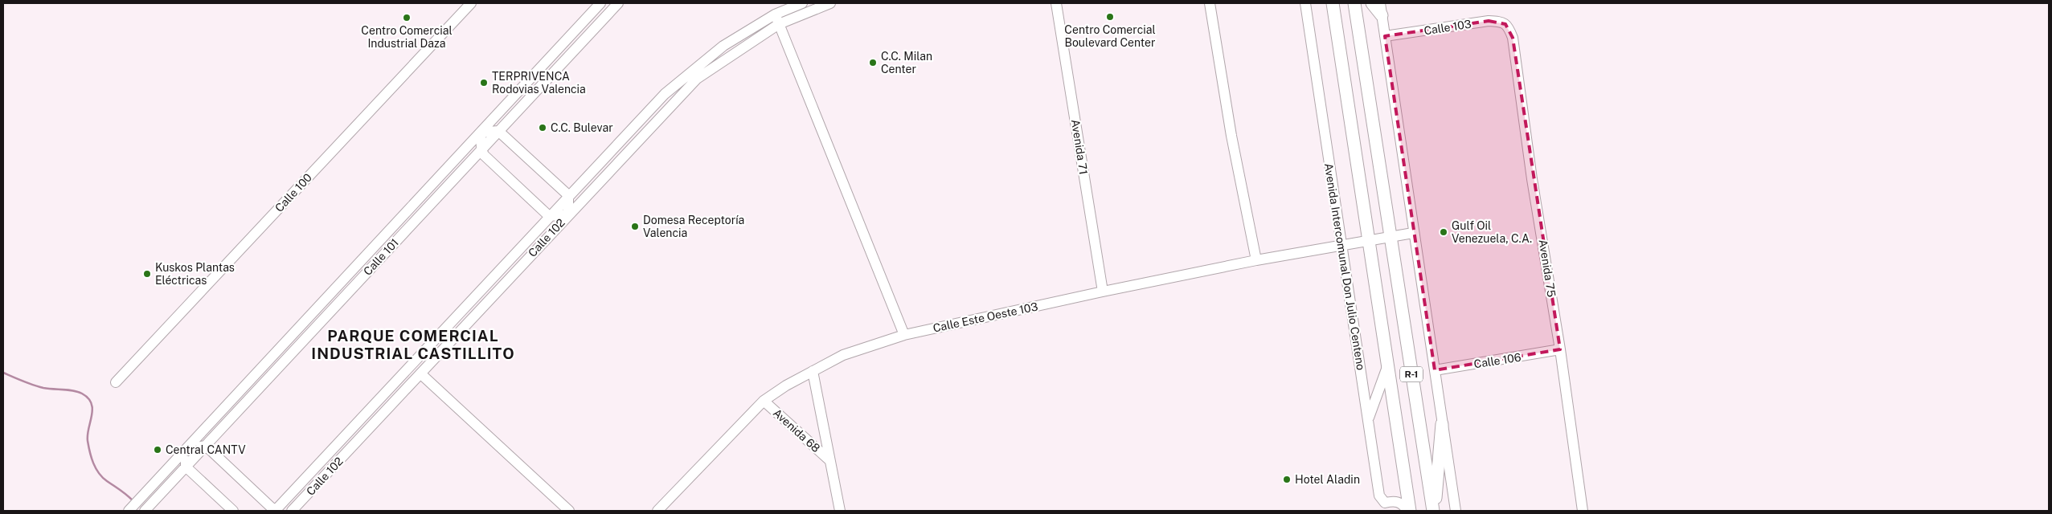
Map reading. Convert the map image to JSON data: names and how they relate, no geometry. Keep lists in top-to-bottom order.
{
  "streets": {
    "main road": ["Avenida Intercomunal Don Julio Centeno", "R-1"],
    "street": [
      "Calle 103",
      "Avenida 71",
      "Calle 100",
      "Calle 102",
      "Calle 101",
      "Avenida 75",
      "Calle Este Oeste 103",
      "Calle 106",
      "Avenida 68"
    ]
  },
  "crossings": [
    ["Calle 103", "Avenida 75"],
    ["Avenida 71", "Calle Este Oeste 103"],
    ["Avenida Intercomunal Don Julio Centeno", "Calle Este Oeste 103"],
    ["Avenida 75", "Calle 106"],
    ["Calle Este Oeste 103", "R-1"],
    ["Calle Este Oeste 103", "Avenida 68"]
  ],
  "districts": ["PARQUE COMERCIAL INDUSTRIAL CASTILLITO"],
  "places": [
    "Centro Comercial Boulevard Center",
    "Centro Comercial Industrial Daza",
    "C.C. Milan Center",
    "TERPRIVENCA Rodovias Valencia",
    "C.C. Bulevar",
    "Domesa Receptoría Valencia",
    "Gulf Oil Venezuela, C.A.",
    "Kuskos Plantas Eléctricas",
    "Central CANTV",
    "Hotel Aladin"
  ]
}
